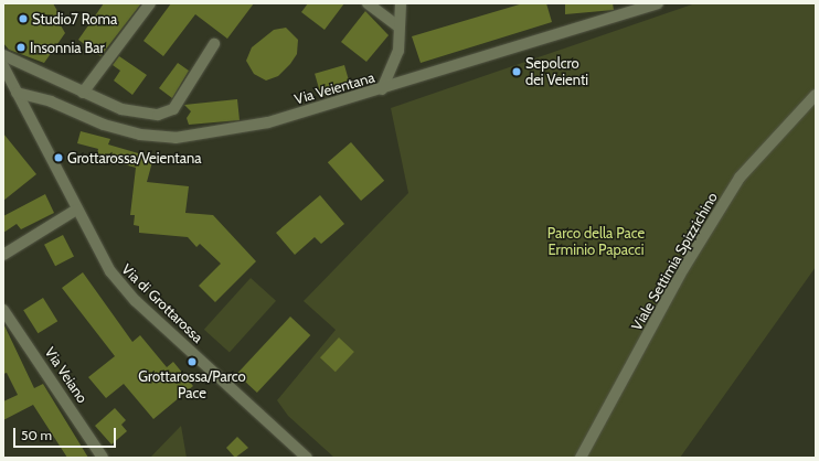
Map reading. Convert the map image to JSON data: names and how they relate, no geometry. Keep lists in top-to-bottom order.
{
  "streets": {
    "street": [
      "Via Veientana",
      "Viale Settimia Spizzichino",
      "Via di Grottarossa",
      "Via Veiano"
    ]
  },
  "crossings": [
    ["Via Veientana", "Via di Grottarossa"]
  ],
  "parks": ["Parco della Pace Erminio Papacci"],
  "places": [
    "Studio7 Roma",
    "Insonnia Bar",
    "Sepolcro dei Veienti",
    "Grottarossa/Veientana",
    "Grottarossa/Parco Pace"
  ],
  "scale_bar": "50 m"
}
